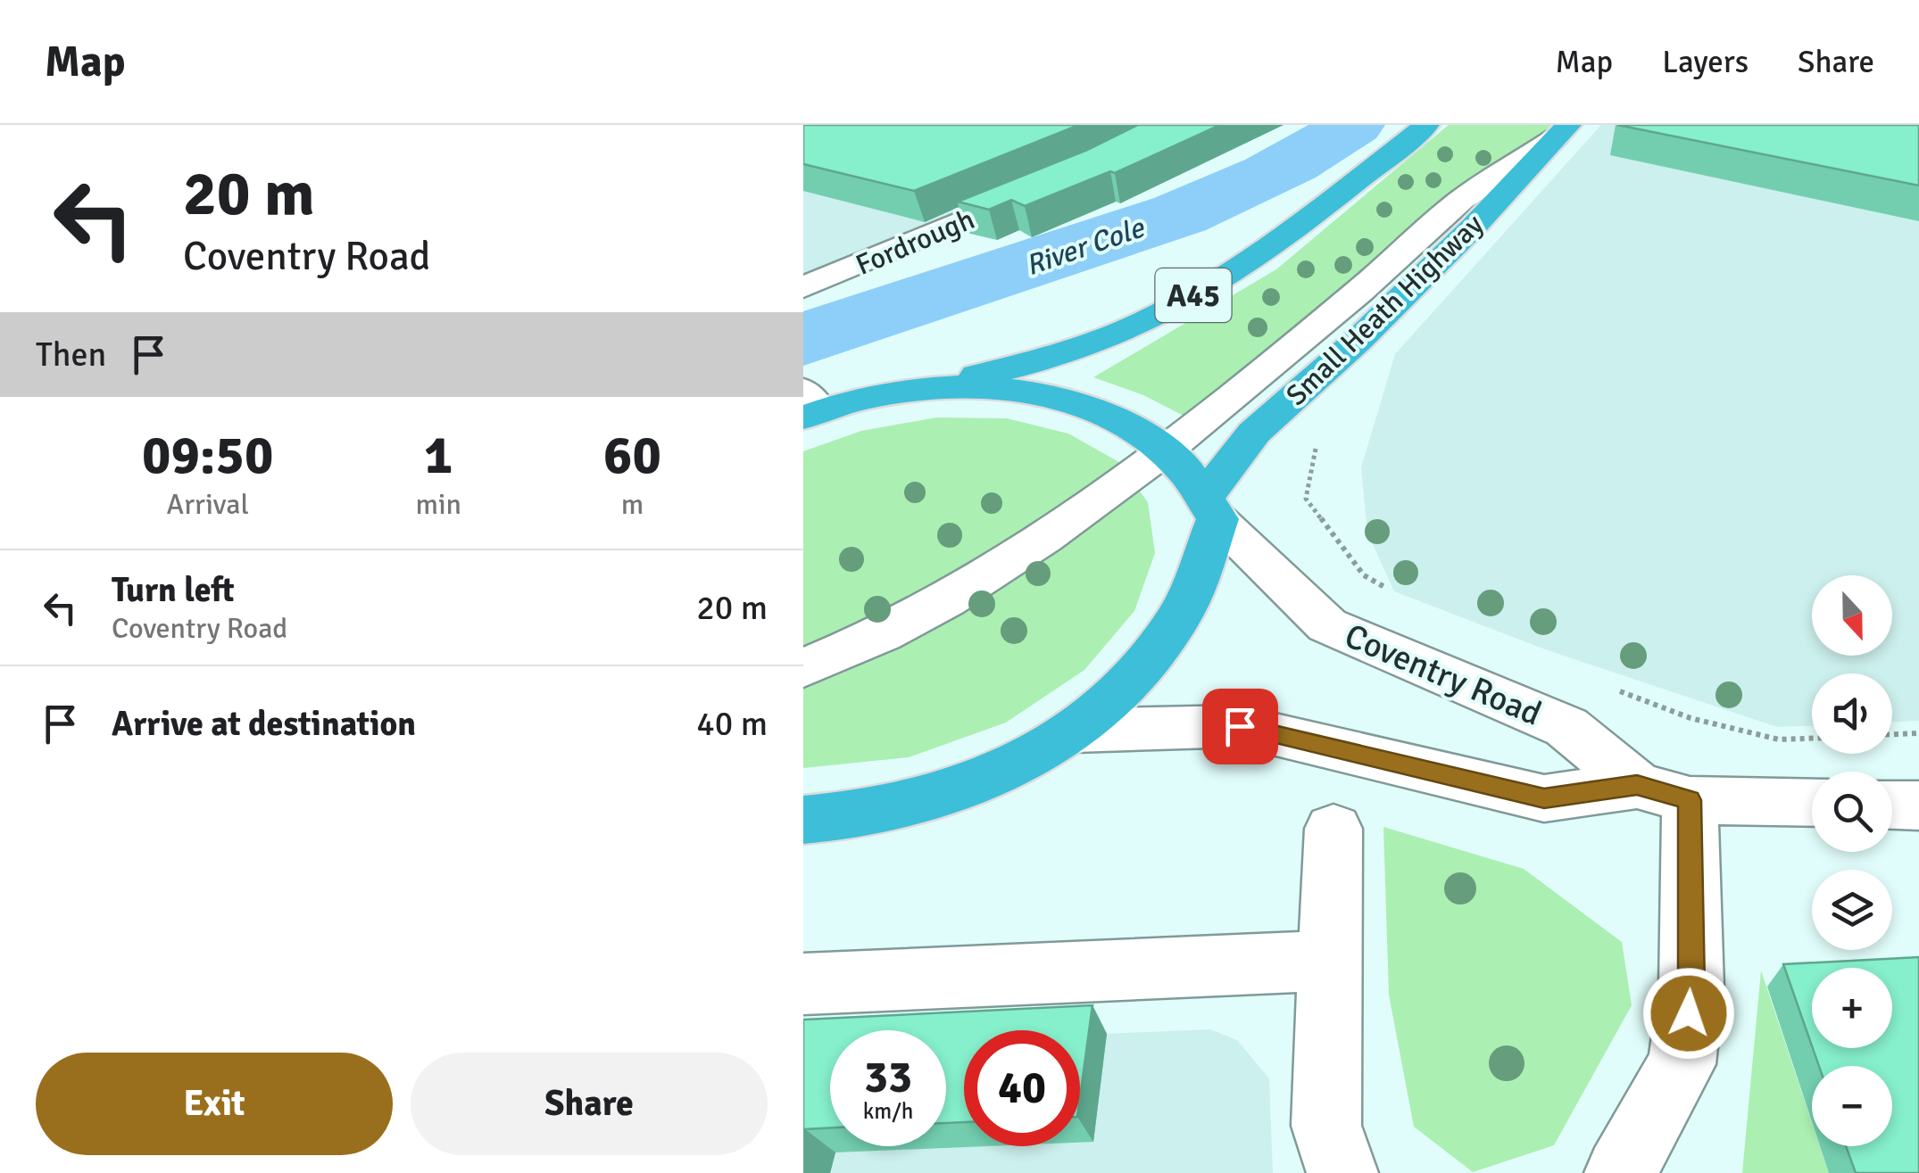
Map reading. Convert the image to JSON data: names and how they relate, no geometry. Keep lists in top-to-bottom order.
{
  "streets": {
    "highway": ["A45", "Small Heath Highway"],
    "street": ["Fordrough", "Coventry Road"]
  },
  "crossings": [
    ["Small Heath Highway", "Coventry Road"]
  ],
  "water": ["River Cole"],
  "north": "bottom",
  "page": {
    "header": "Map",
    "nav": ["Map", "Layers", "Share"],
    "turn": ["20 m", "Coventry Road"],
    "then": "Then",
    "eta": [
      "09:50",
      "Arrival",
      "1",
      "min",
      "60",
      "m"
    ],
    "list": [
      {
        "name": "Turn left",
        "note": "Coventry Road",
        "value": "20 m"
      },
      {
        "name": "Arrive at destination",
        "value": "40 m"
      }
    ],
    "map_buttons": ["+", "−"],
    "speed": "33 km/h",
    "limit": "40",
    "buttons": ["Exit", "Share"]
  }
}
